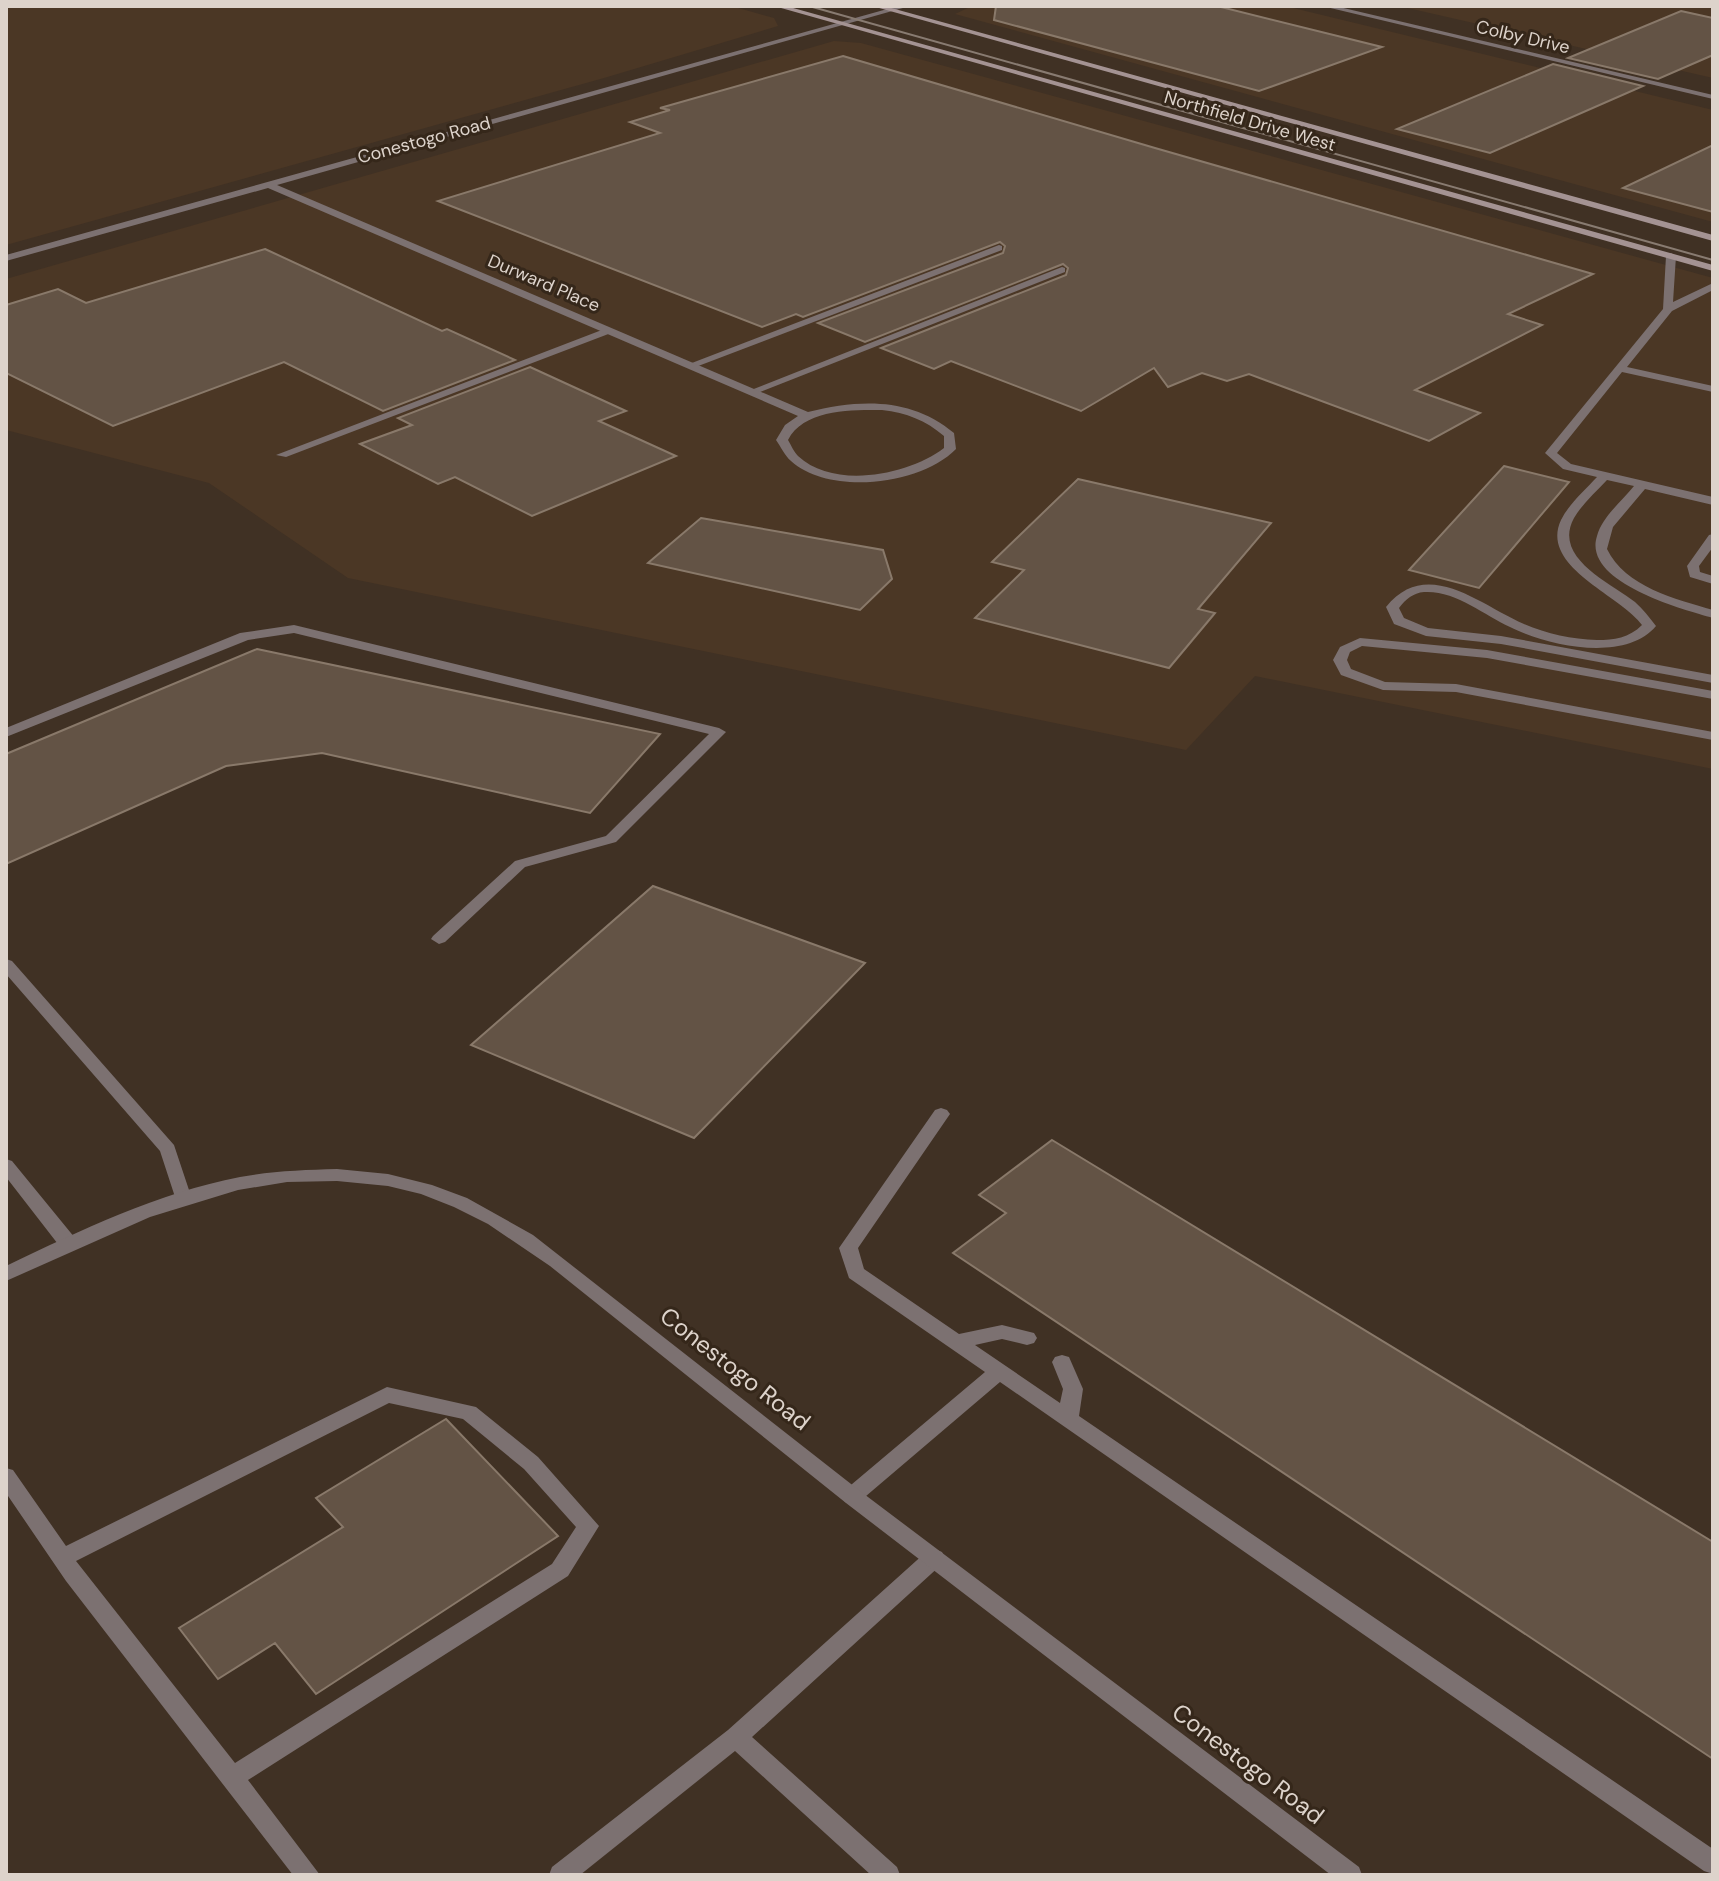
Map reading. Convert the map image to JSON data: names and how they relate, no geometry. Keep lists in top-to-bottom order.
{
  "streets": {
    "main road": ["Northfield Drive West"],
    "street": ["Colby Drive", "Conestogo Road", "Durward Place"]
  },
  "crossings": [
    ["Northfield Drive West", "Conestogo Road"],
    ["Conestogo Road", "Durward Place"]
  ]
}
